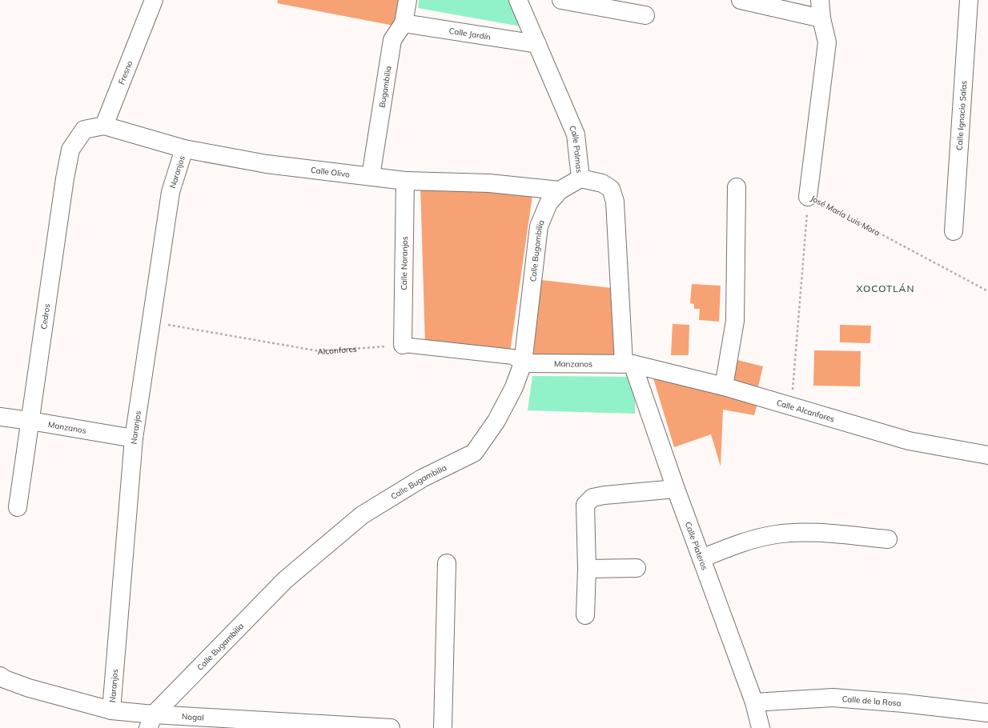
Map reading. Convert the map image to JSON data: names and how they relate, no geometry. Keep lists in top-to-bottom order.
{
  "streets": {
    "street": [
      "Calle Jardín",
      "Fresno",
      "Bugambilia",
      "Calle Ignacio Salas",
      "Calle Palmas",
      "Naranjos",
      "Calle Olivo",
      "José María Luis Mora",
      "Calle Bugambilia",
      "Calle Naranjos",
      "Cedros",
      "Manzanos",
      "Calle Alcanfores",
      "Calle Plateros",
      "Calle de la Rosa",
      "Nogal"
    ],
    "path": ["Alcanfores"]
  },
  "crossings": [
    ["Calle Jardín", "Bugambilia"],
    ["Calle Jardín", "Calle Palmas"],
    ["Fresno", "Calle Olivo"],
    ["Fresno", "Cedros"],
    ["Bugambilia", "Calle Olivo"],
    ["Calle Palmas", "Calle Bugambilia"],
    ["Calle Palmas", "Manzanos"],
    ["Calle Palmas", "Calle Alcanfores"],
    ["Calle Palmas", "Calle Plateros"],
    ["Naranjos", "Calle Olivo"],
    ["Naranjos", "Alcanfores"],
    ["Naranjos", "Manzanos"],
    ["Naranjos", "Nogal"],
    ["Calle Olivo", "Calle Bugambilia"],
    ["Calle Olivo", "Calle Naranjos"],
    ["Calle Olivo", "Cedros"],
    ["Calle Bugambilia", "Manzanos"],
    ["Calle Bugambilia", "Nogal"],
    ["Calle Naranjos", "Alcanfores"],
    ["Cedros", "Manzanos"],
    ["Manzanos", "Calle Alcanfores"],
    ["Manzanos", "Calle Plateros"],
    ["Calle Alcanfores", "Calle Plateros"],
    ["Calle Plateros", "Calle de la Rosa"]
  ],
  "districts": ["XOCOTLÁN"]
}
